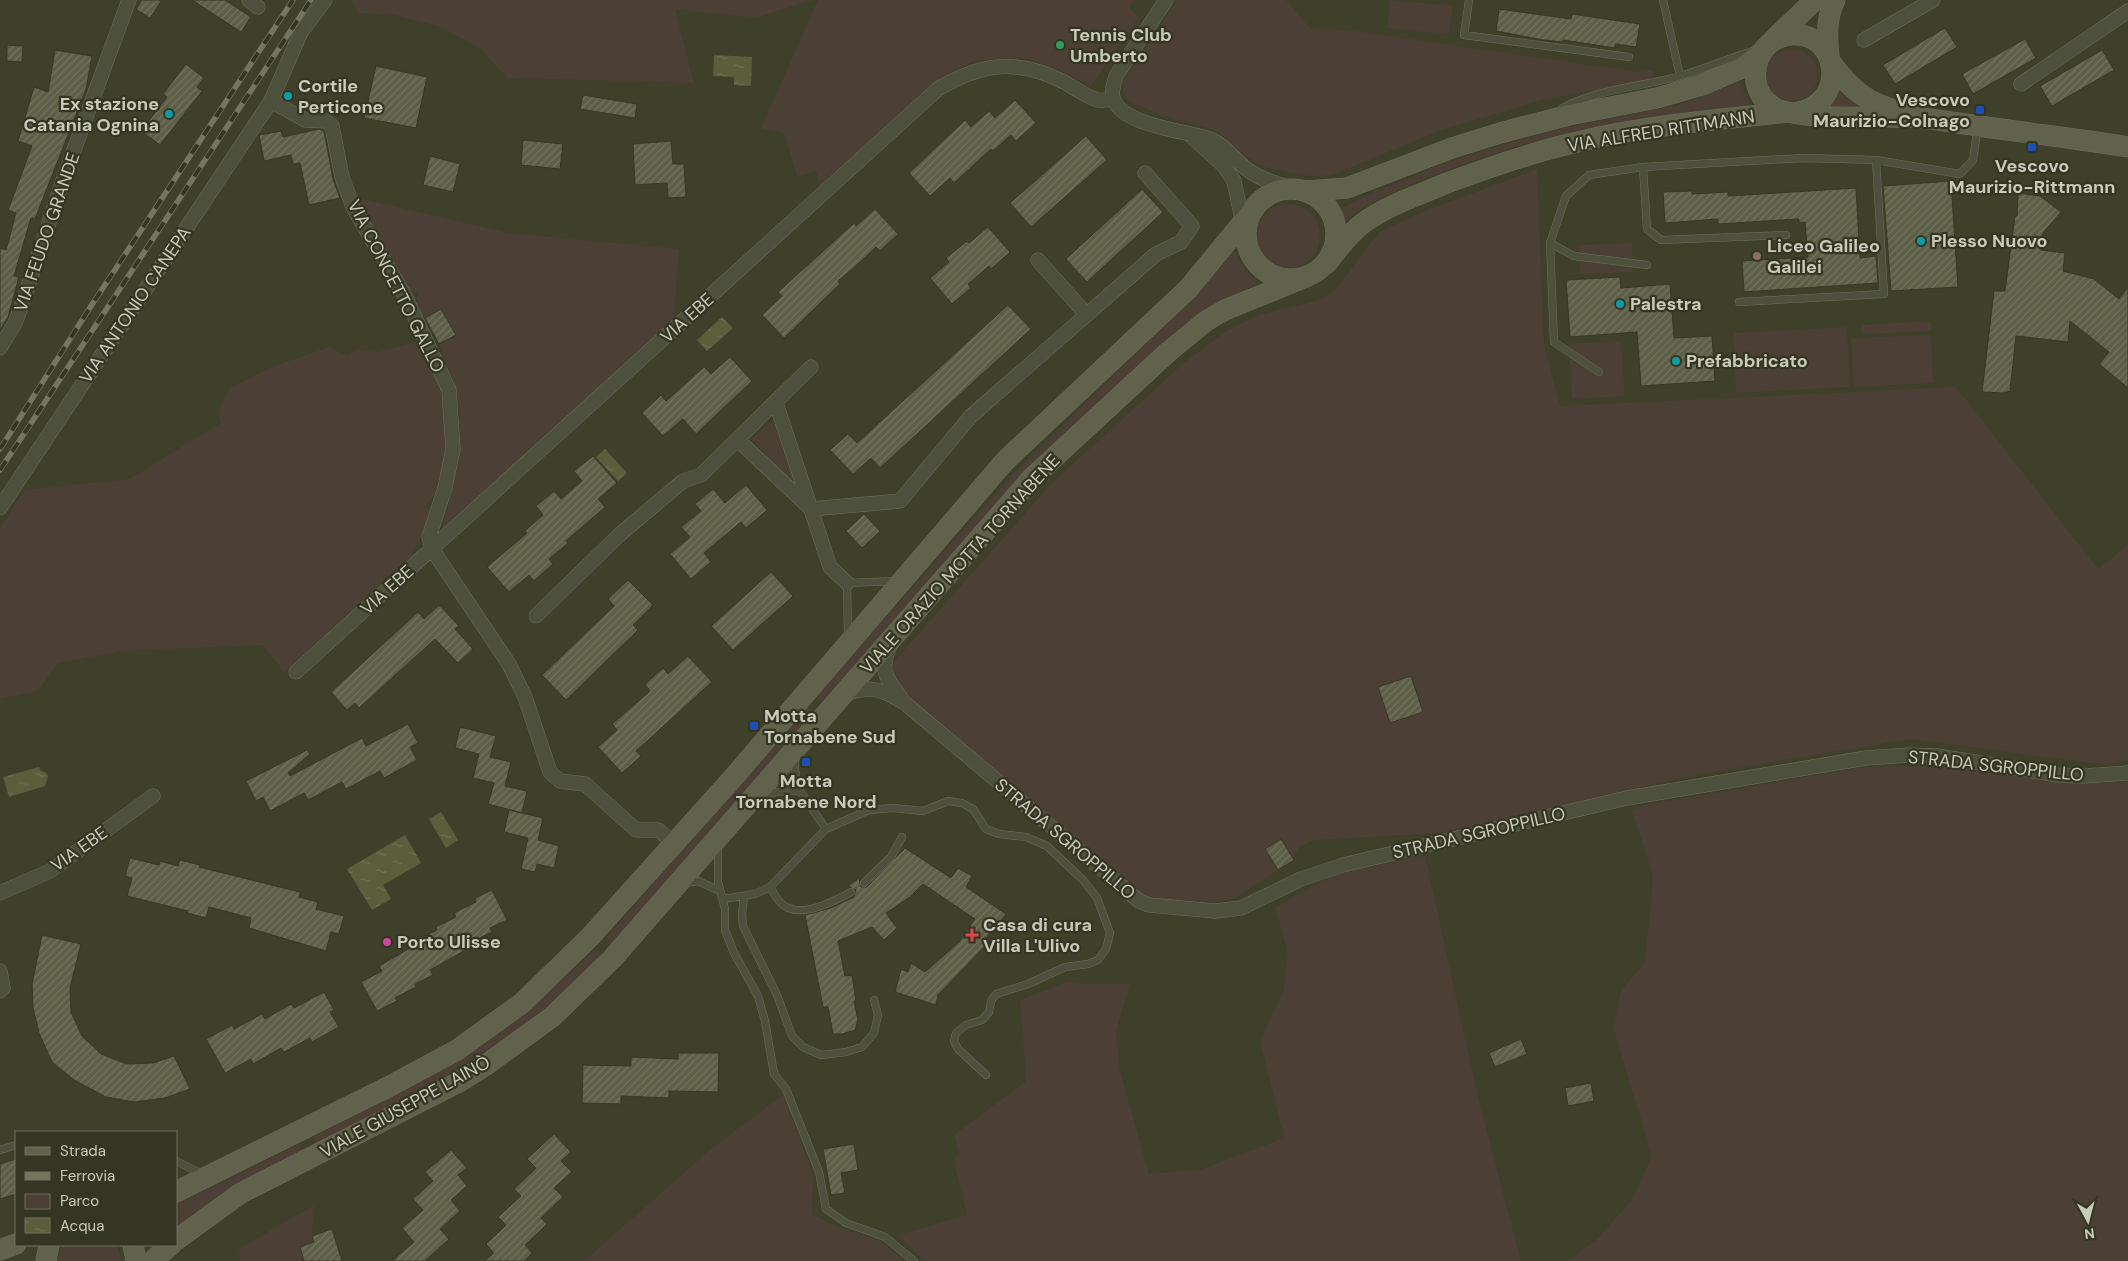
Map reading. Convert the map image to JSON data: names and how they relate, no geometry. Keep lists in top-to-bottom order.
{
  "streets": {
    "main road": ["VIA ALFRED RITTMANN", "VIALE ORAZIO MOTTA TORNABENE", "VIALE GIUSEPPE LAINÒ"],
    "street": [
      "VIA FEUDO GRANDE",
      "VIA CONCETTO GALLO",
      "VIA ANTONIO CANEPA",
      "VIA EBE",
      "STRADA SGROPPILLO"
    ]
  },
  "crossings": [
    ["VIA ALFRED RITTMANN", "VIALE ORAZIO MOTTA TORNABENE"],
    ["VIA CONCETTO GALLO", "VIA ANTONIO CANEPA"],
    ["VIA CONCETTO GALLO", "VIA EBE"],
    ["VIALE ORAZIO MOTTA TORNABENE", "VIALE GIUSEPPE LAINÒ"]
  ],
  "places": {
    "other": [
      "Tennis Club Umberto",
      "Cortile Perticone",
      "Ex stazione Catania Ognina",
      "Plesso Nuovo",
      "Liceo Galileo Galilei",
      "Palestra",
      "Prefabbricato",
      "Porto Ulisse"
    ],
    "transit": [
      "Vescovo Maurizio-Colnago",
      "Vescovo Maurizio-Rittmann",
      "Motta Tornabene Sud",
      "Motta Tornabene Nord"
    ],
    "health": ["Casa di cura Villa L'Ulivo"]
  },
  "legend": [
    "Strada",
    "Ferrovia",
    "Parco",
    "Acqua"
  ],
  "north": "bottom"
}
